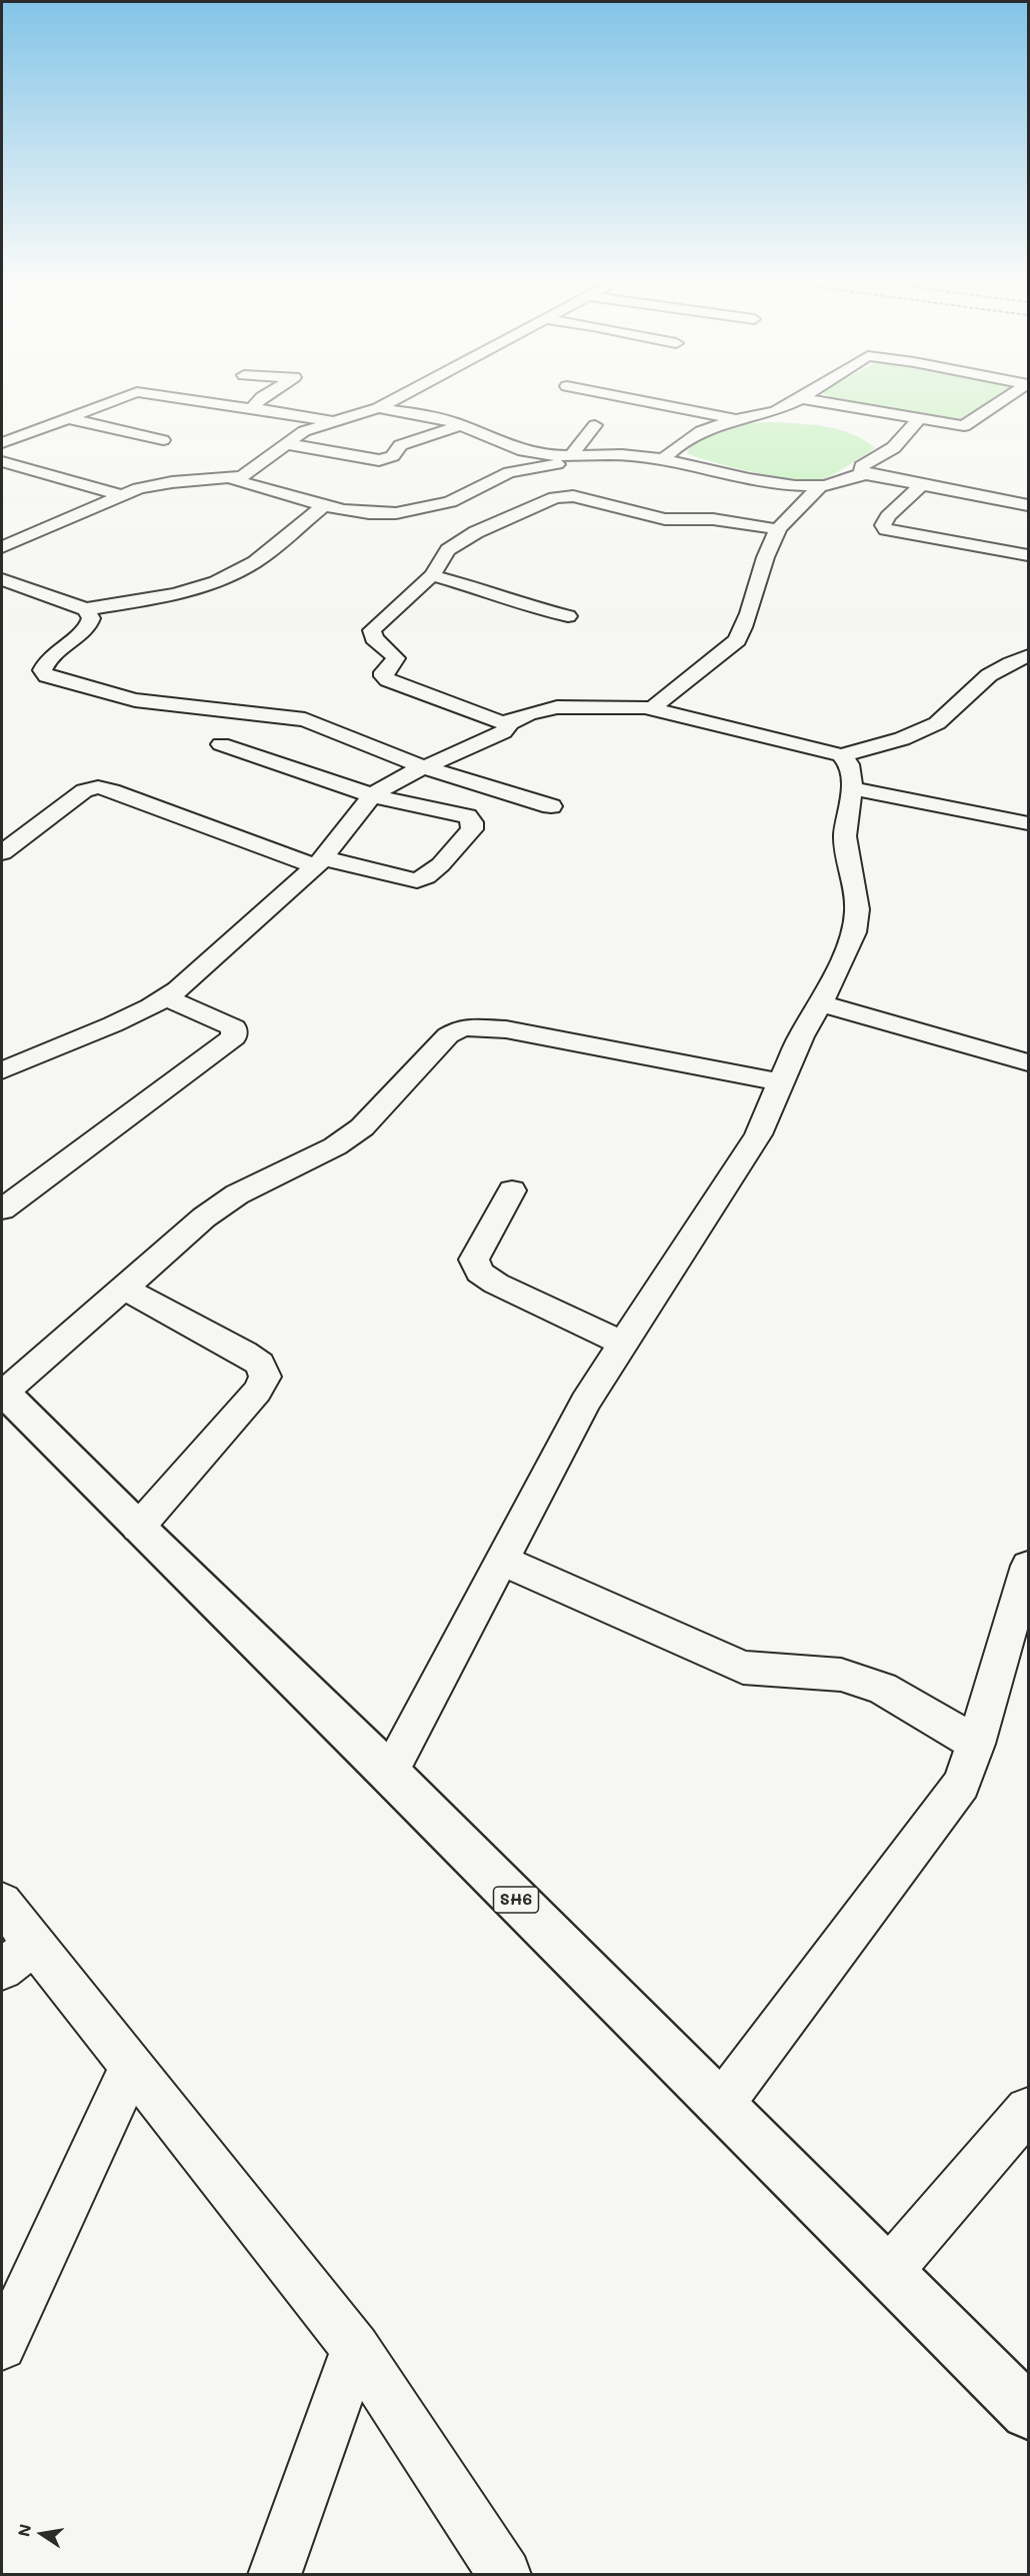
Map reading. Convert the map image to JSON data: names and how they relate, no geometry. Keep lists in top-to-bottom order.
{
  "streets": {
    "main road": ["SH6"]
  },
  "north": "left"
}
